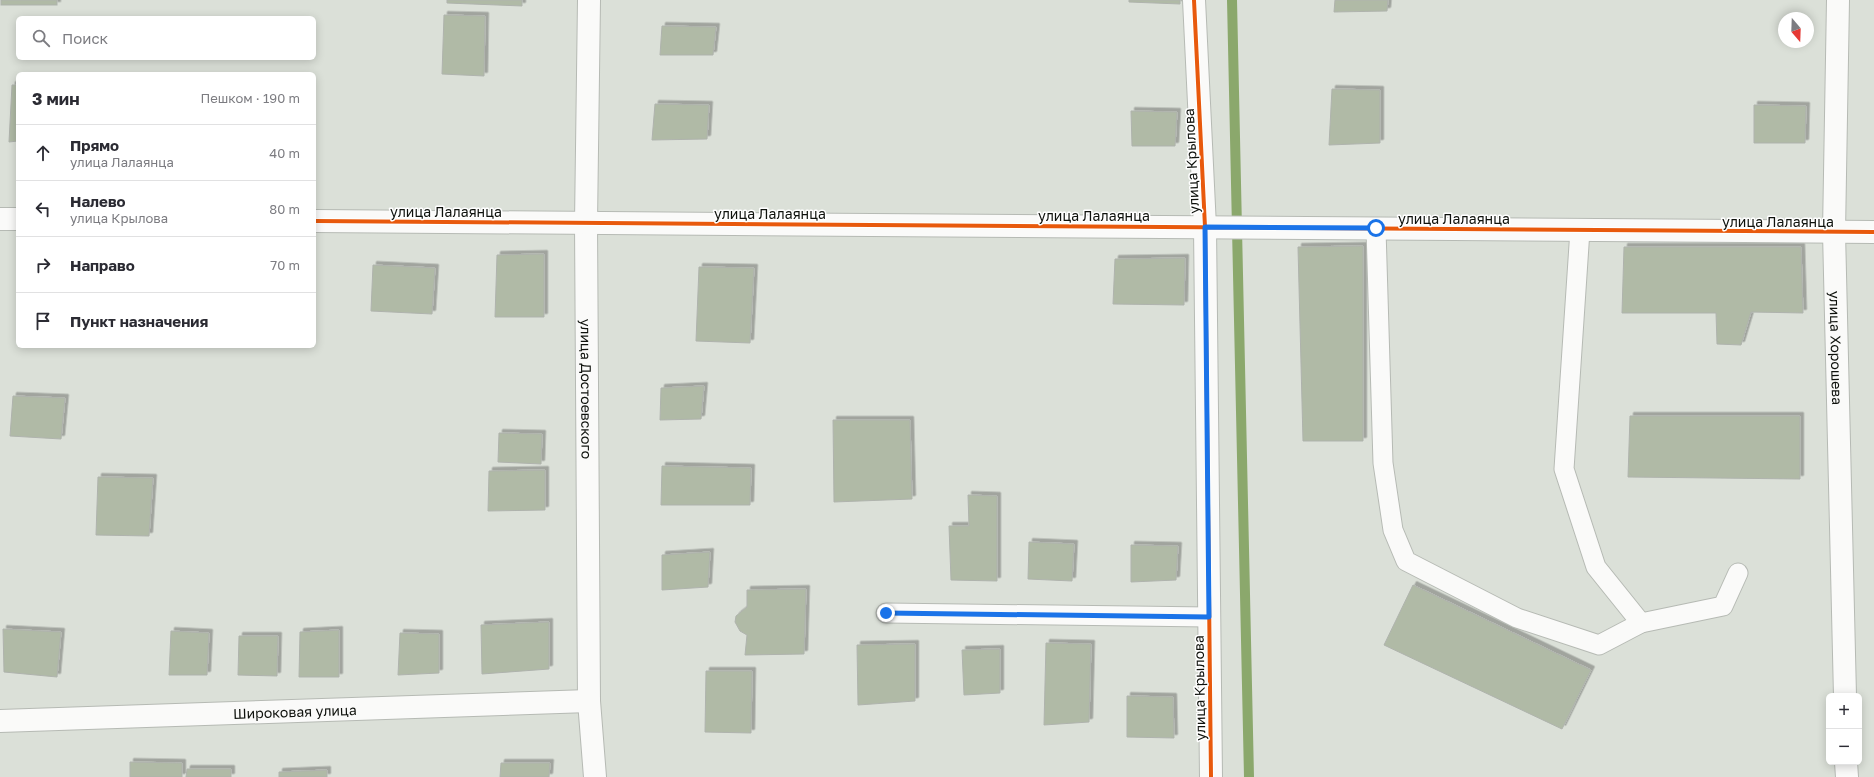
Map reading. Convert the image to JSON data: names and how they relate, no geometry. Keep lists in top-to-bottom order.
{
  "streets": {
    "street": [
      "улица Крылова",
      "улица Лалаянца",
      "улица Хорошева",
      "улица Достоевского",
      "Широковая улица"
    ]
  },
  "crossings": [
    ["улица Крылова", "улица Лалаянца"],
    ["улица Лалаянца", "улица Хорошева"],
    ["улица Лалаянца", "улица Достоевского"],
    ["улица Достоевского", "Широковая улица"]
  ],
  "north": "bottom",
  "page": {
    "search": "Поиск",
    "heading": ["3 мин", "Пешком · 190 m"],
    "list": [
      ["Прямо", "улица Лалаянца", "40 m"],
      ["Налево", "улица Крылова", "80 m"],
      ["Направо", "70 m"],
      "Пункт назначения"
    ],
    "map_buttons": ["+", "−"]
  }
}
